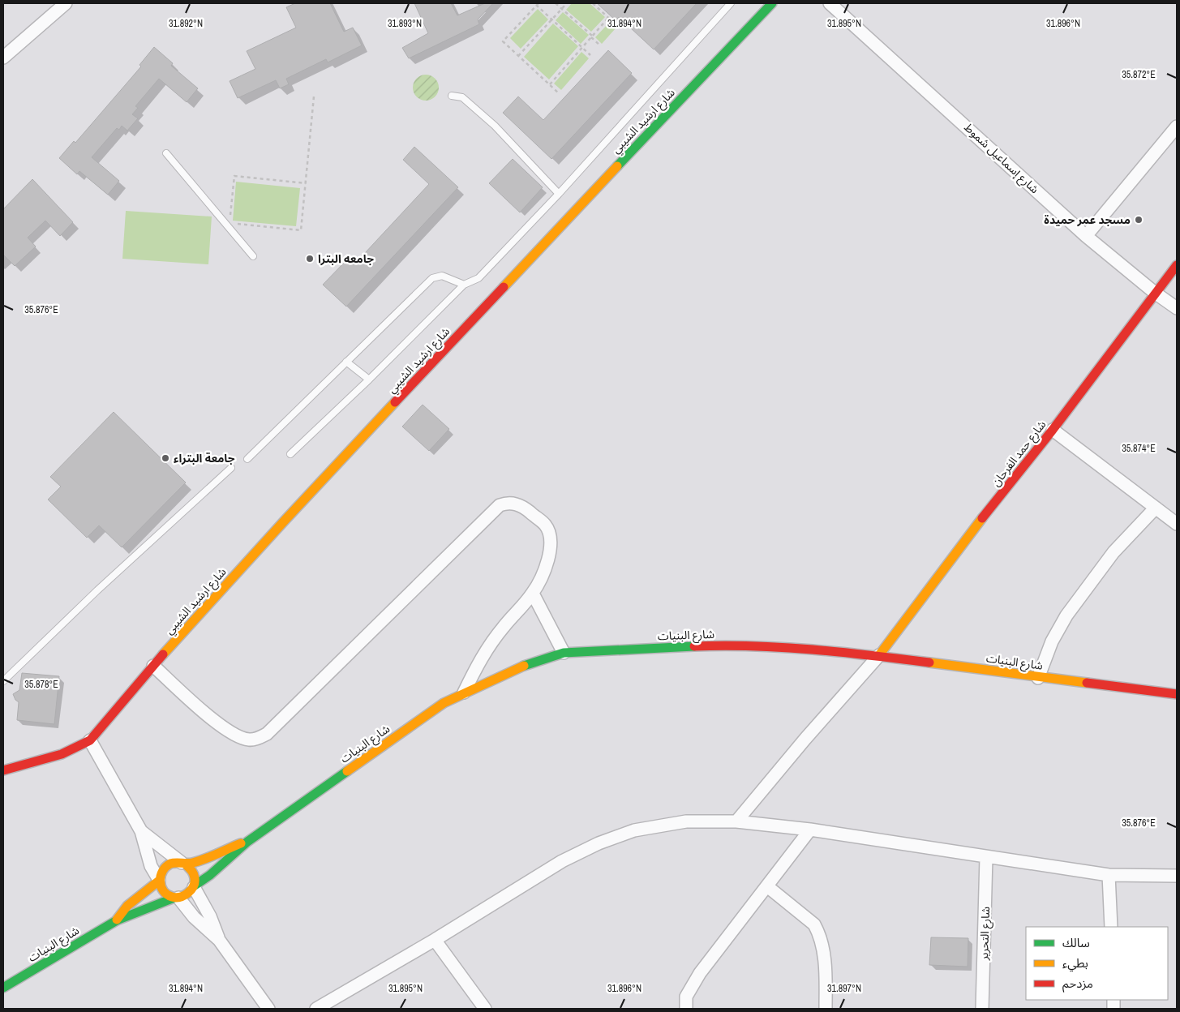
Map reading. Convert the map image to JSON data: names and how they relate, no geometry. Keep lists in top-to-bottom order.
{
  "streets": {
    "street": [
      "شارع ارشيد الشيبي",
      "شارع إسماعيل شموط",
      "شارع حمد الفرحان",
      "شارع البنيات",
      "شارع التحرير"
    ]
  },
  "crossings": [
    ["شارع إسماعيل شموط", "شارع حمد الفرحان"],
    ["شارع حمد الفرحان", "شارع البنيات"]
  ],
  "places": ["مسجد عمر حميدة", "جامعه البترا", "جامعة البتراء"],
  "legend": ["سالك", "بطيء", "مزدحم"],
  "coordinates": [
    "31.892°N",
    "31.893°N",
    "31.894°N",
    "31.895°N",
    "31.896°N",
    "35.872°E",
    "35.876°E",
    "35.874°E",
    "35.878°E",
    "31.897°N"
  ]
}
